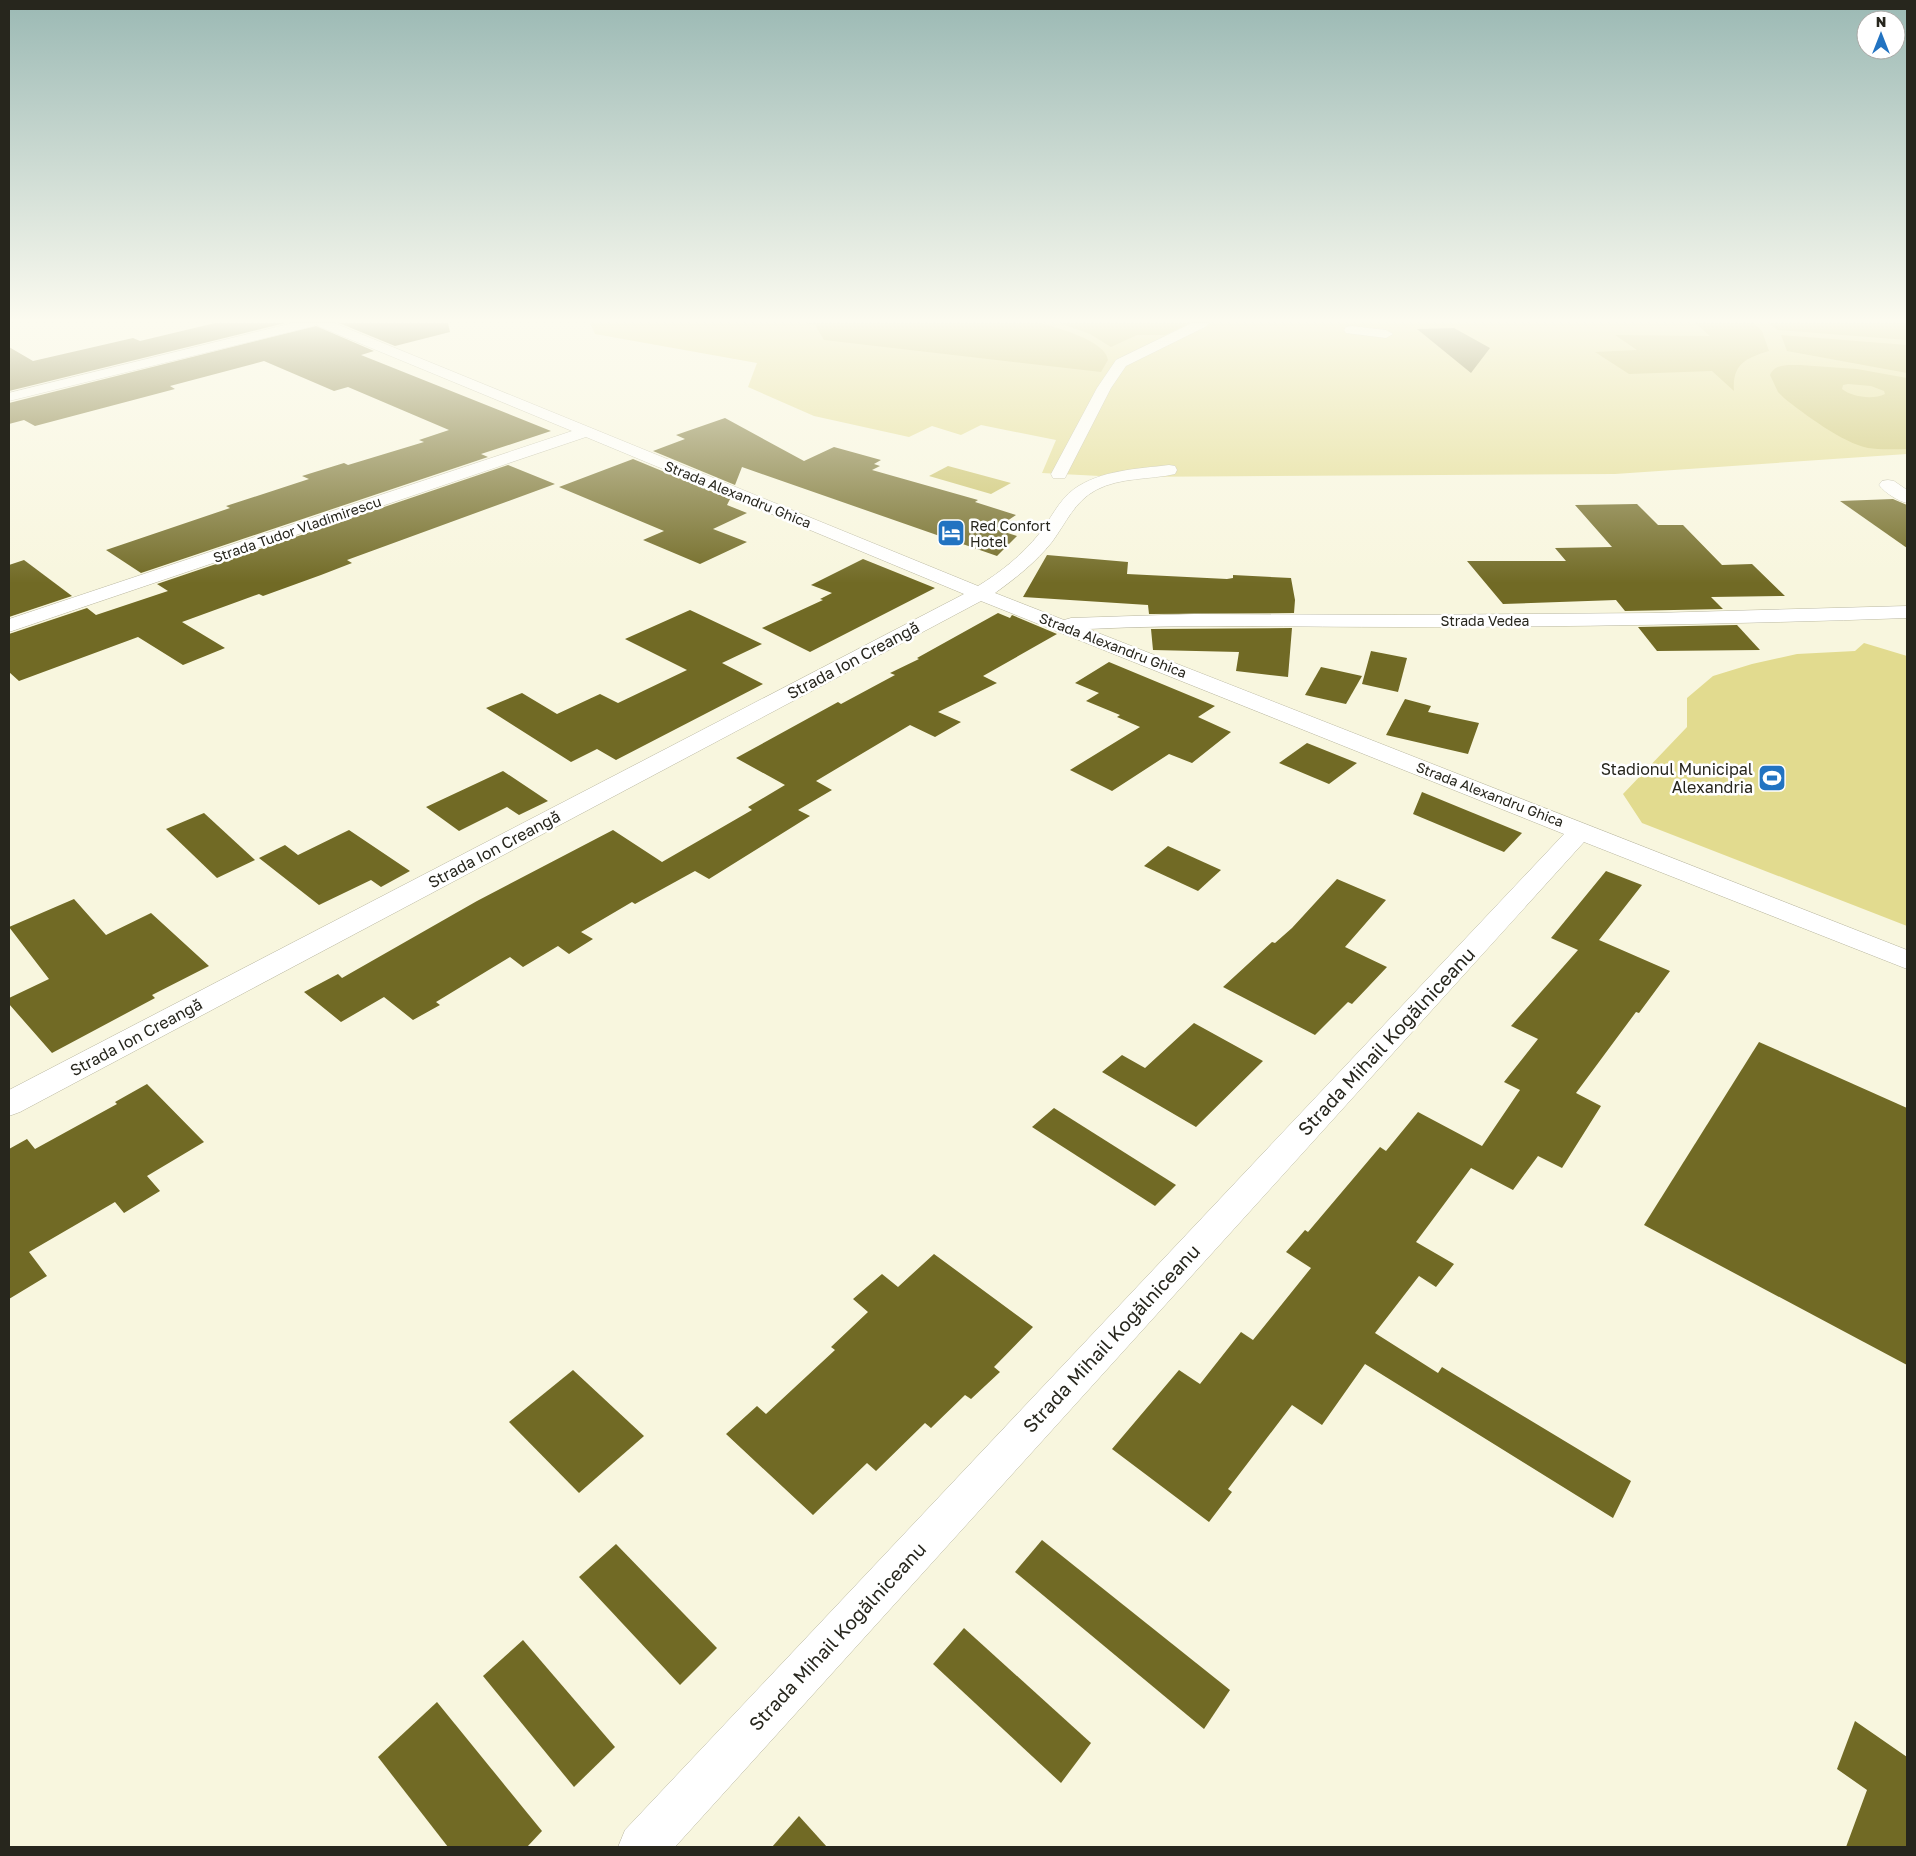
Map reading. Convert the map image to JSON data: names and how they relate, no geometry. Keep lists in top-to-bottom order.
{
  "streets": {
    "street": [
      "Strada Alexandru Ghica",
      "Strada Tudor Vladimirescu",
      "Strada Vedea",
      "Strada Ion Creangă",
      "Strada Mihail Kogălniceanu"
    ]
  },
  "crossings": [
    ["Strada Alexandru Ghica", "Strada Tudor Vladimirescu"],
    ["Strada Alexandru Ghica", "Strada Vedea"],
    ["Strada Alexandru Ghica", "Strada Ion Creangă"],
    ["Strada Alexandru Ghica", "Strada Mihail Kogălniceanu"]
  ],
  "places": {
    "hotel": ["Red Confort Hotel"],
    "sports": ["Stadionul Municipal Alexandria"]
  },
  "north": "top"
}
